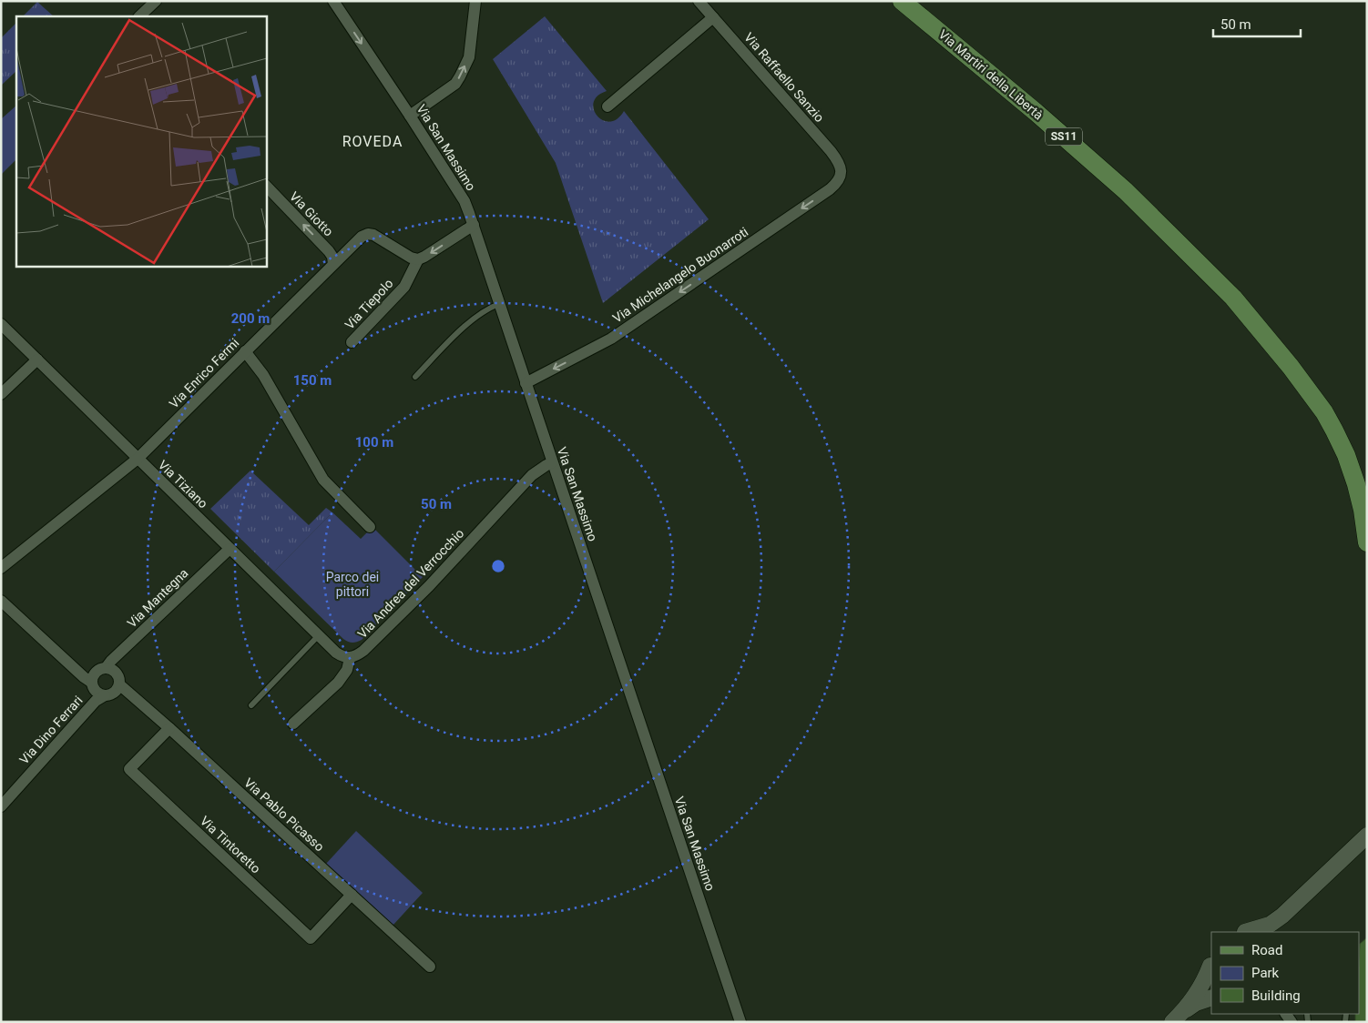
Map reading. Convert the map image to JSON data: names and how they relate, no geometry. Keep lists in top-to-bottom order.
{
  "streets": {
    "main road": ["Via Martiri della Libertà", "SS11"],
    "street": [
      "Via Raffaello Sanzio",
      "Via San Massimo",
      "Via Giotto",
      "Via Michelangelo Buonarroti",
      "Via Tiepolo",
      "Via Enrico Fermi",
      "Via Tiziano",
      "Via Andrea del Verrocchio",
      "Via Mantegna",
      "Via Dino Ferrari",
      "Via Pablo Picasso",
      "Via Tintoretto"
    ]
  },
  "crossings": [
    ["Via Raffaello Sanzio", "Via Michelangelo Buonarroti"],
    ["Via San Massimo", "Via Michelangelo Buonarroti"],
    ["Via San Massimo", "Via Andrea del Verrocchio"],
    ["Via Giotto", "Via Enrico Fermi"],
    ["Via Tiepolo", "Via Enrico Fermi"],
    ["Via Enrico Fermi", "Via Tiziano"],
    ["Via Tiziano", "Via Andrea del Verrocchio"],
    ["Via Tiziano", "Via Mantegna"],
    ["Via Mantegna", "Via Dino Ferrari"],
    ["Via Mantegna", "Via Pablo Picasso"],
    ["Via Dino Ferrari", "Via Pablo Picasso"],
    ["Via Pablo Picasso", "Via Tintoretto"]
  ],
  "one_way": ["Via Giotto", "Via Michelangelo Buonarroti"],
  "districts": ["ROVEDA"],
  "parks": ["Parco dei pittori"],
  "legend": ["Road", "Park", "Building"],
  "scale_bar": "50 m",
  "rings": [
    "200 m",
    "150 m",
    "100 m",
    "50 m"
  ]
}
